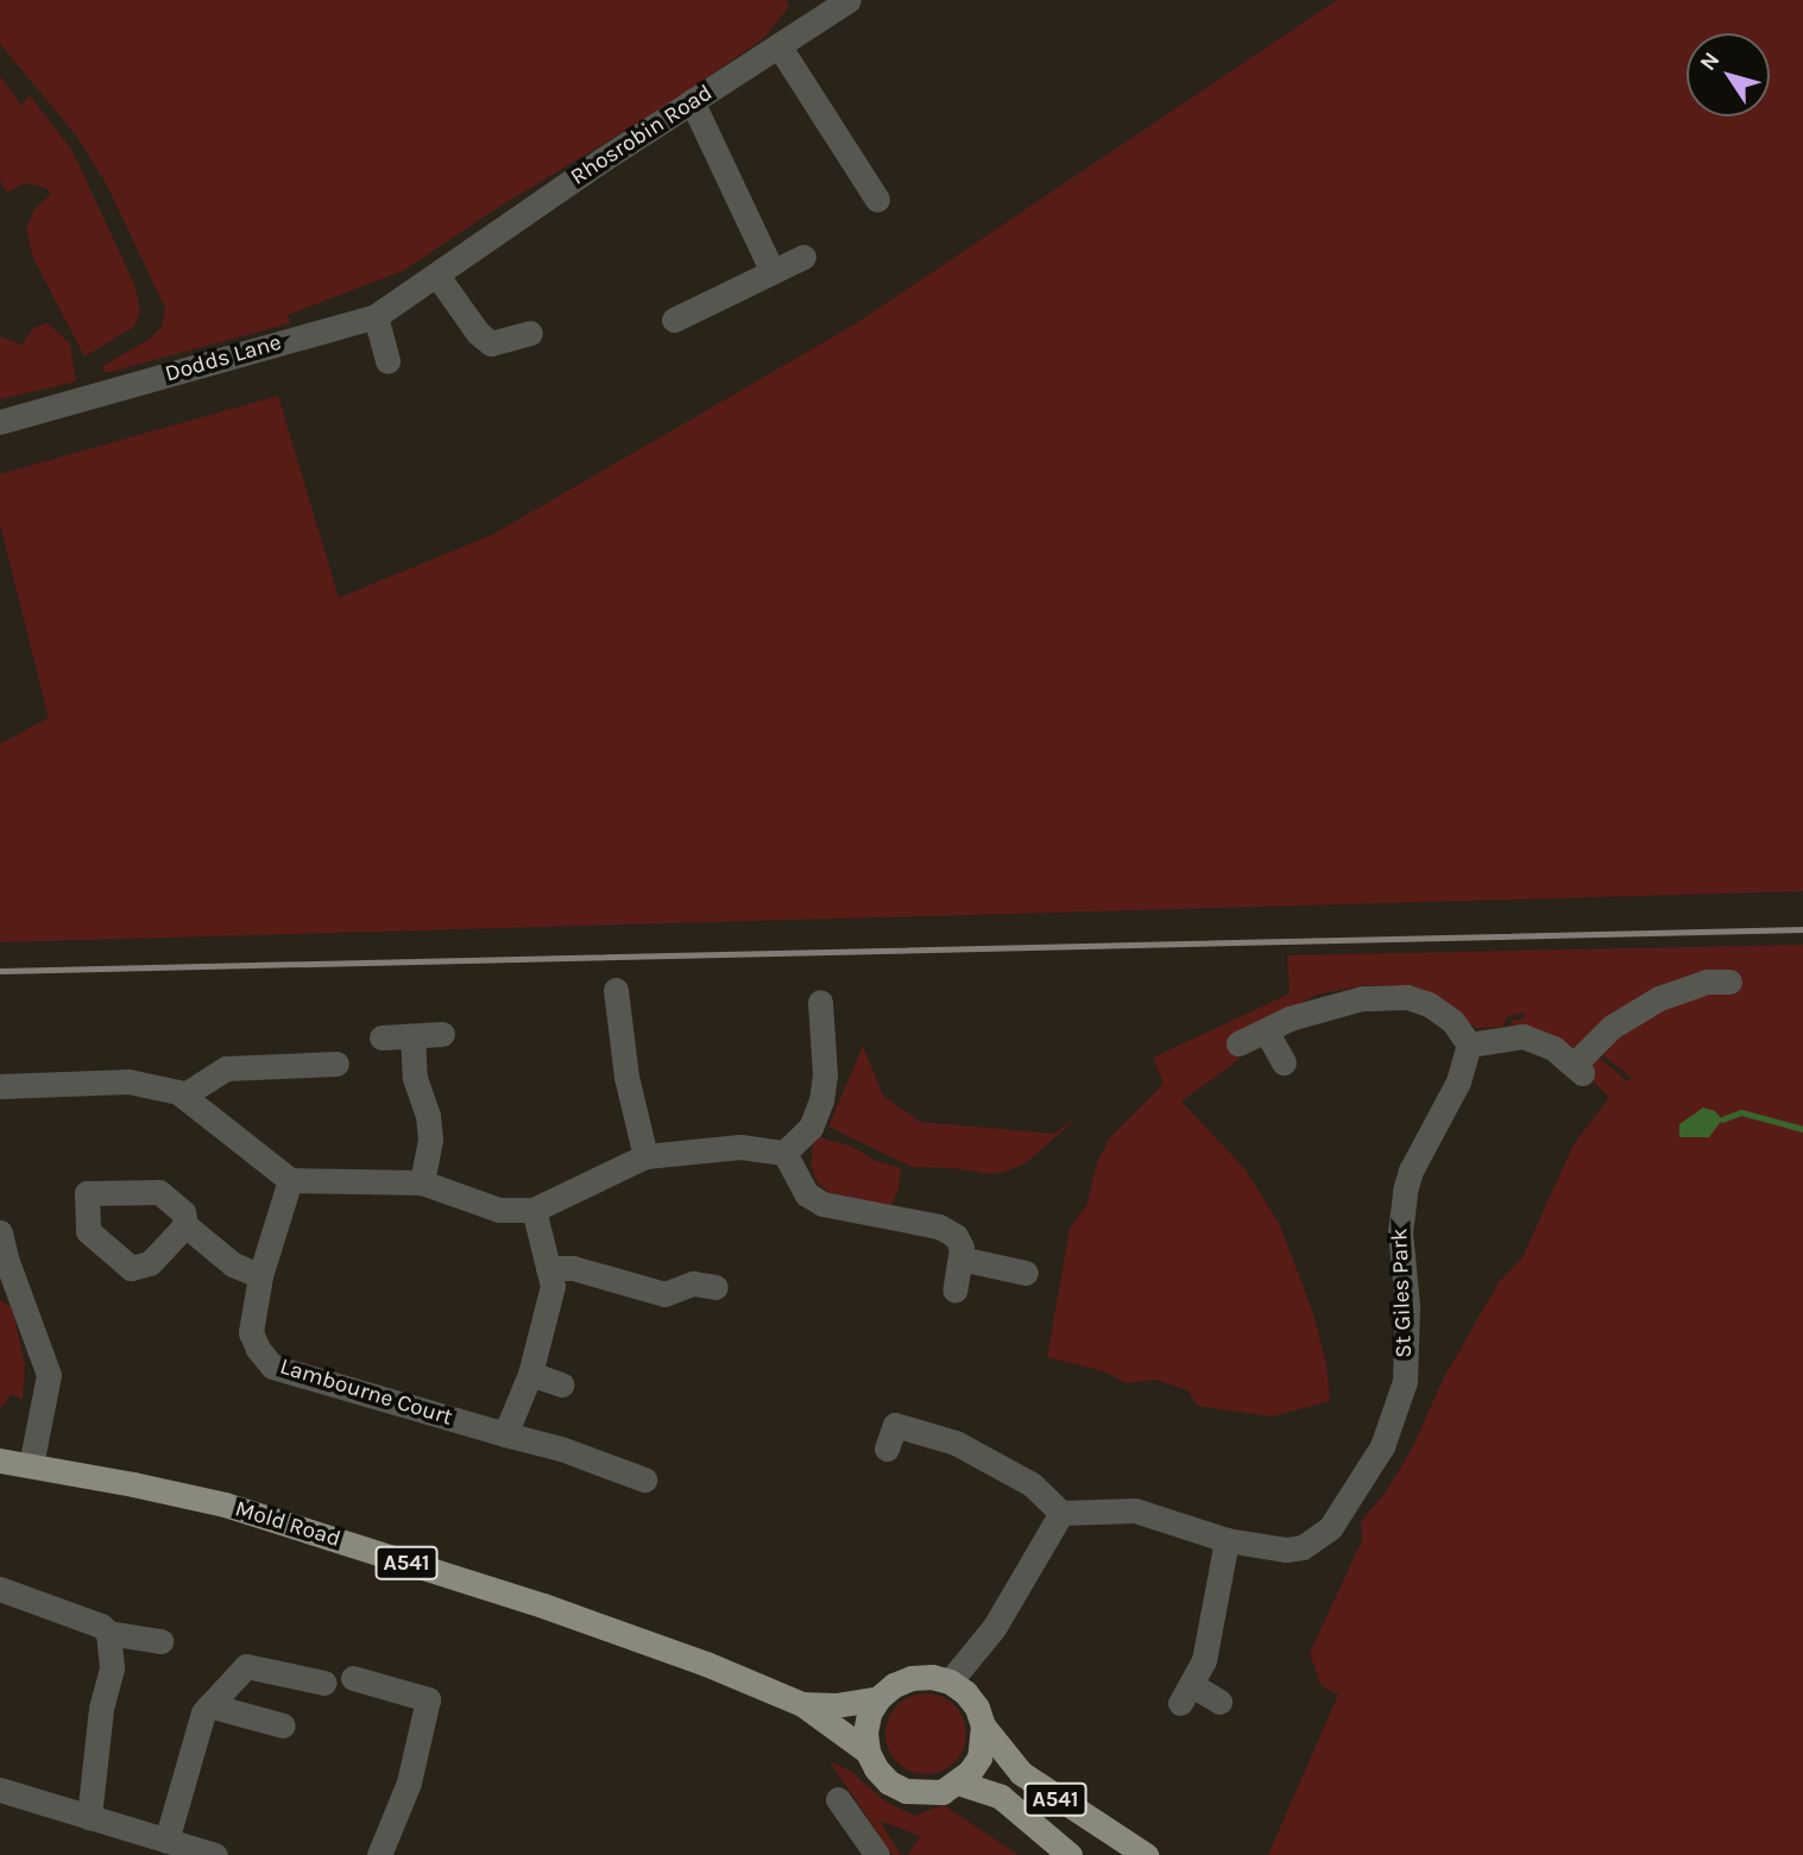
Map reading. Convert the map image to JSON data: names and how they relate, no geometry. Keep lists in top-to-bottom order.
{
  "streets": {
    "main road": ["Mold Road", "A541"],
    "street": [
      "Rhosrobin Road",
      "Dodds Lane",
      "St Giles Park",
      "Lambourne Court"
    ]
  },
  "crossings": [
    ["Rhosrobin Road", "Dodds Lane"],
    ["Mold Road", "A541"]
  ],
  "north": "top left"
}
